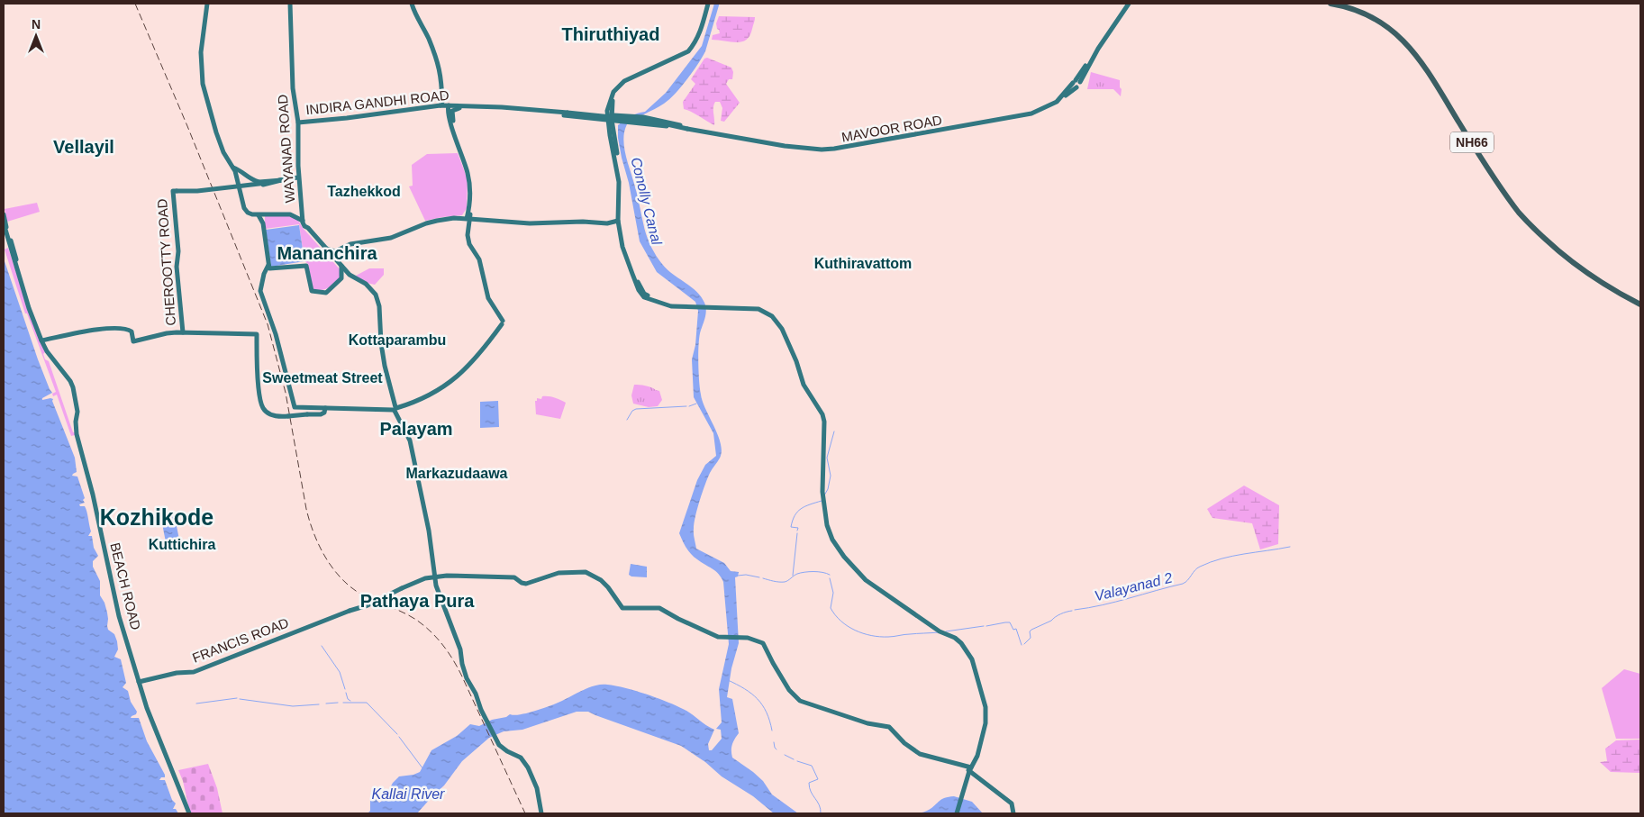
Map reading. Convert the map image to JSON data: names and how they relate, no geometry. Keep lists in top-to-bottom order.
{
  "streets": {
    "highway": ["NH66"],
    "main road": [
      "INDIRA GANDHI ROAD",
      "MAVOOR ROAD",
      "WAYANAD ROAD",
      "CHEROOTTY ROAD",
      "BEACH ROAD",
      "FRANCIS ROAD"
    ]
  },
  "crossings": [
    ["INDIRA GANDHI ROAD", "MAVOOR ROAD"],
    ["INDIRA GANDHI ROAD", "WAYANAD ROAD"],
    ["BEACH ROAD", "FRANCIS ROAD"]
  ],
  "districts": [
    "Thiruthiyad",
    "Vellayil",
    "Tazhekkod",
    "Mananchira",
    "Kuthiravattom",
    "Kottaparambu",
    "Sweetmeat Street",
    "Palayam",
    "Markazudaawa",
    "Kozhikode",
    "Kuttichira",
    "Pathaya Pura"
  ],
  "water": ["Conolly Canal", "Valayanad 2", "Kallai River"],
  "north": "top"
}
